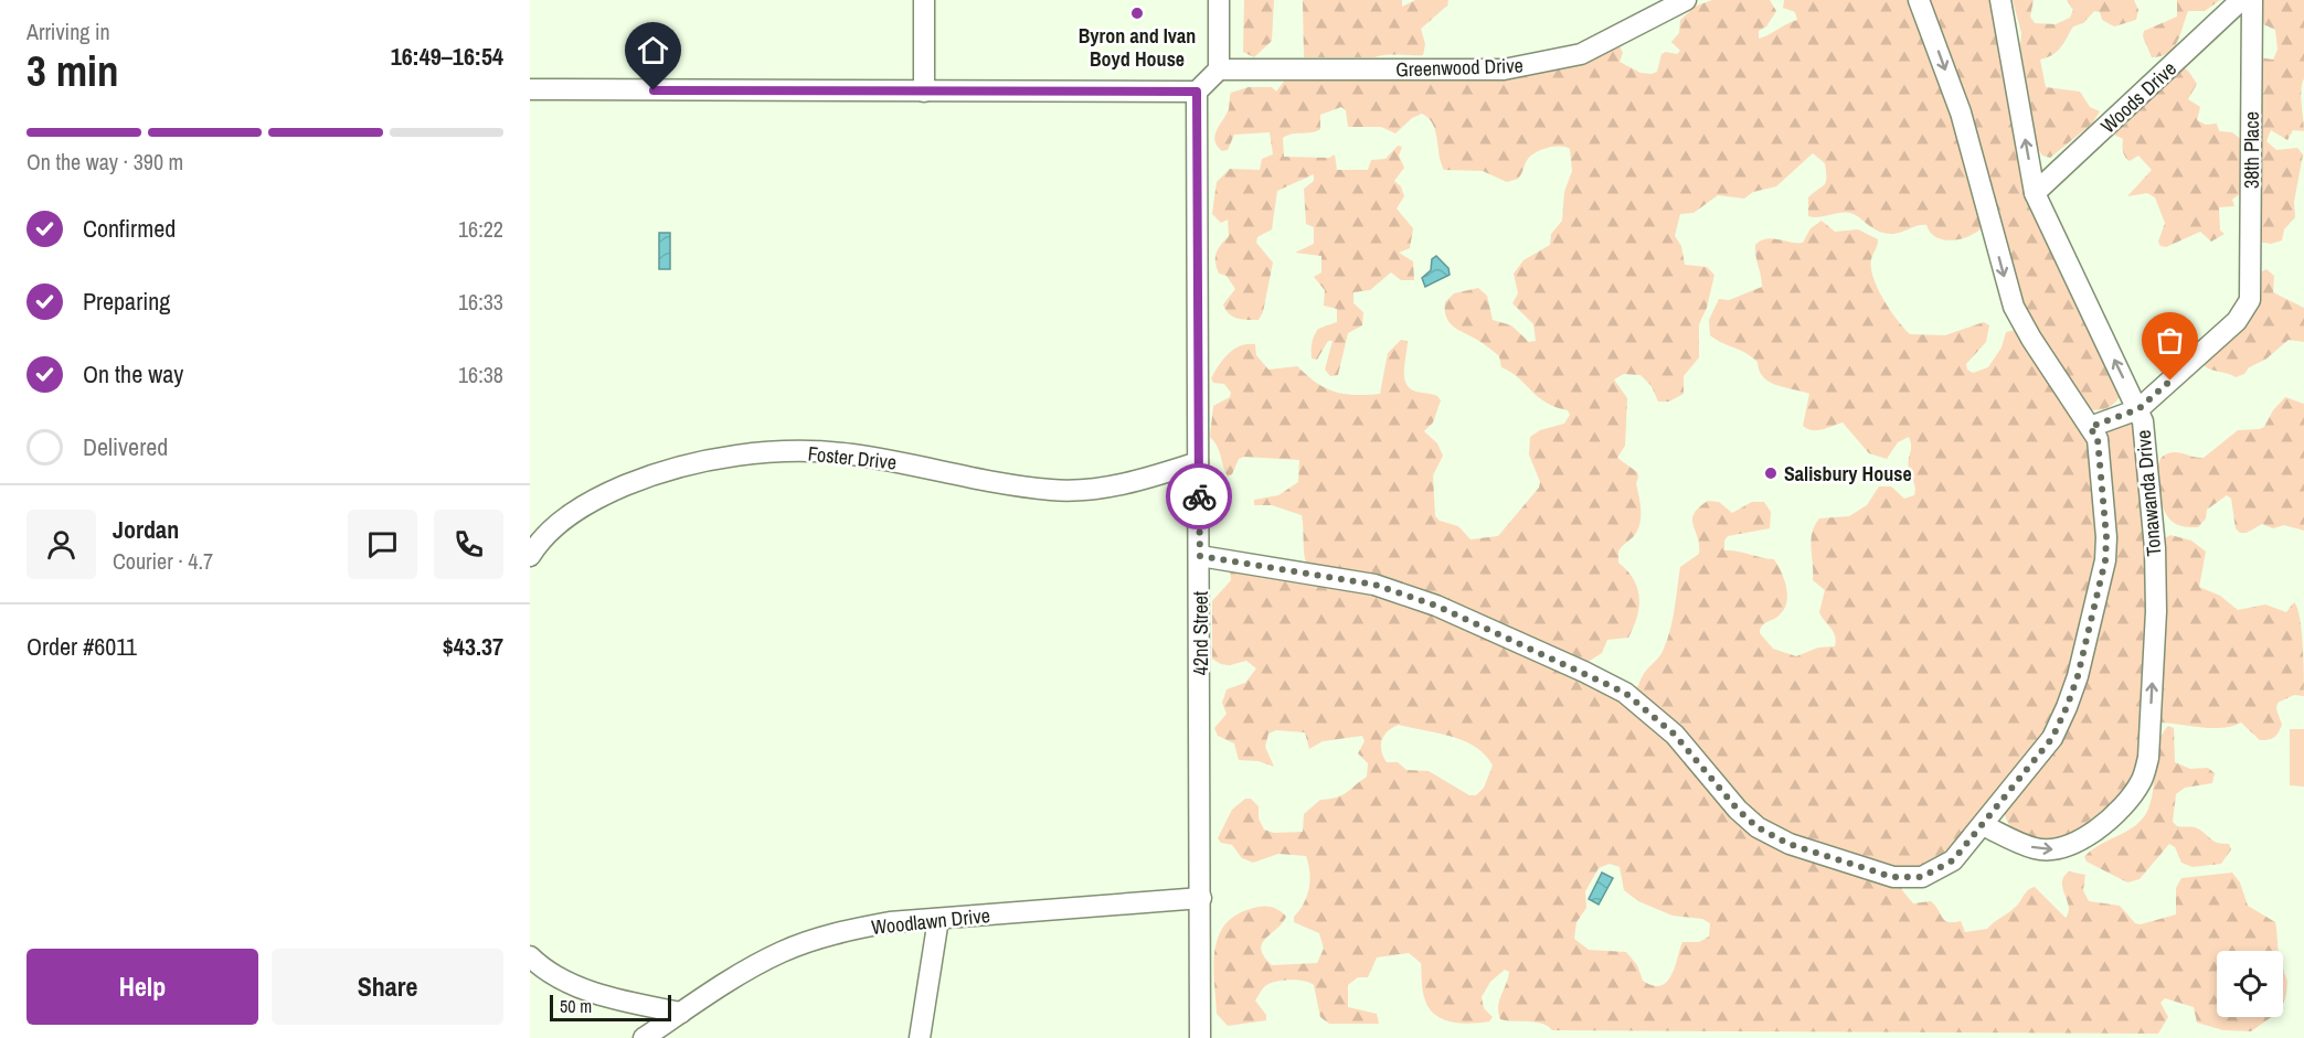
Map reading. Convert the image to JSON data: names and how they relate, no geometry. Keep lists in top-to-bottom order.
{
  "streets": {
    "street": [
      "Greenwood Drive",
      "Woods Drive",
      "38th Place",
      "Foster Drive",
      "Tonawanda Drive",
      "42nd Street",
      "Woodlawn Drive"
    ]
  },
  "crossings": [
    ["Woods Drive", "Tonawanda Drive"],
    ["38th Place", "Tonawanda Drive"],
    ["Foster Drive", "42nd Street"],
    ["42nd Street", "Woodlawn Drive"]
  ],
  "places": ["Byron and Ivan Boyd House", "Salisbury House"],
  "scale_bar": "50 m",
  "page": {
    "heading": ["3 min", "Arriving in", "16:49–16:54"],
    "panel": [
      "Jordan",
      "Courier · 4.7",
      "Order #6011",
      "$43.37"
    ],
    "bar": "On the way · 390 m",
    "list": [
      ["Confirmed", "16:22"],
      ["Preparing", "16:33"],
      ["On the way", "16:38"],
      "Delivered"
    ],
    "buttons": ["Help", "Share"],
    "scale": "50 m"
  }
}
